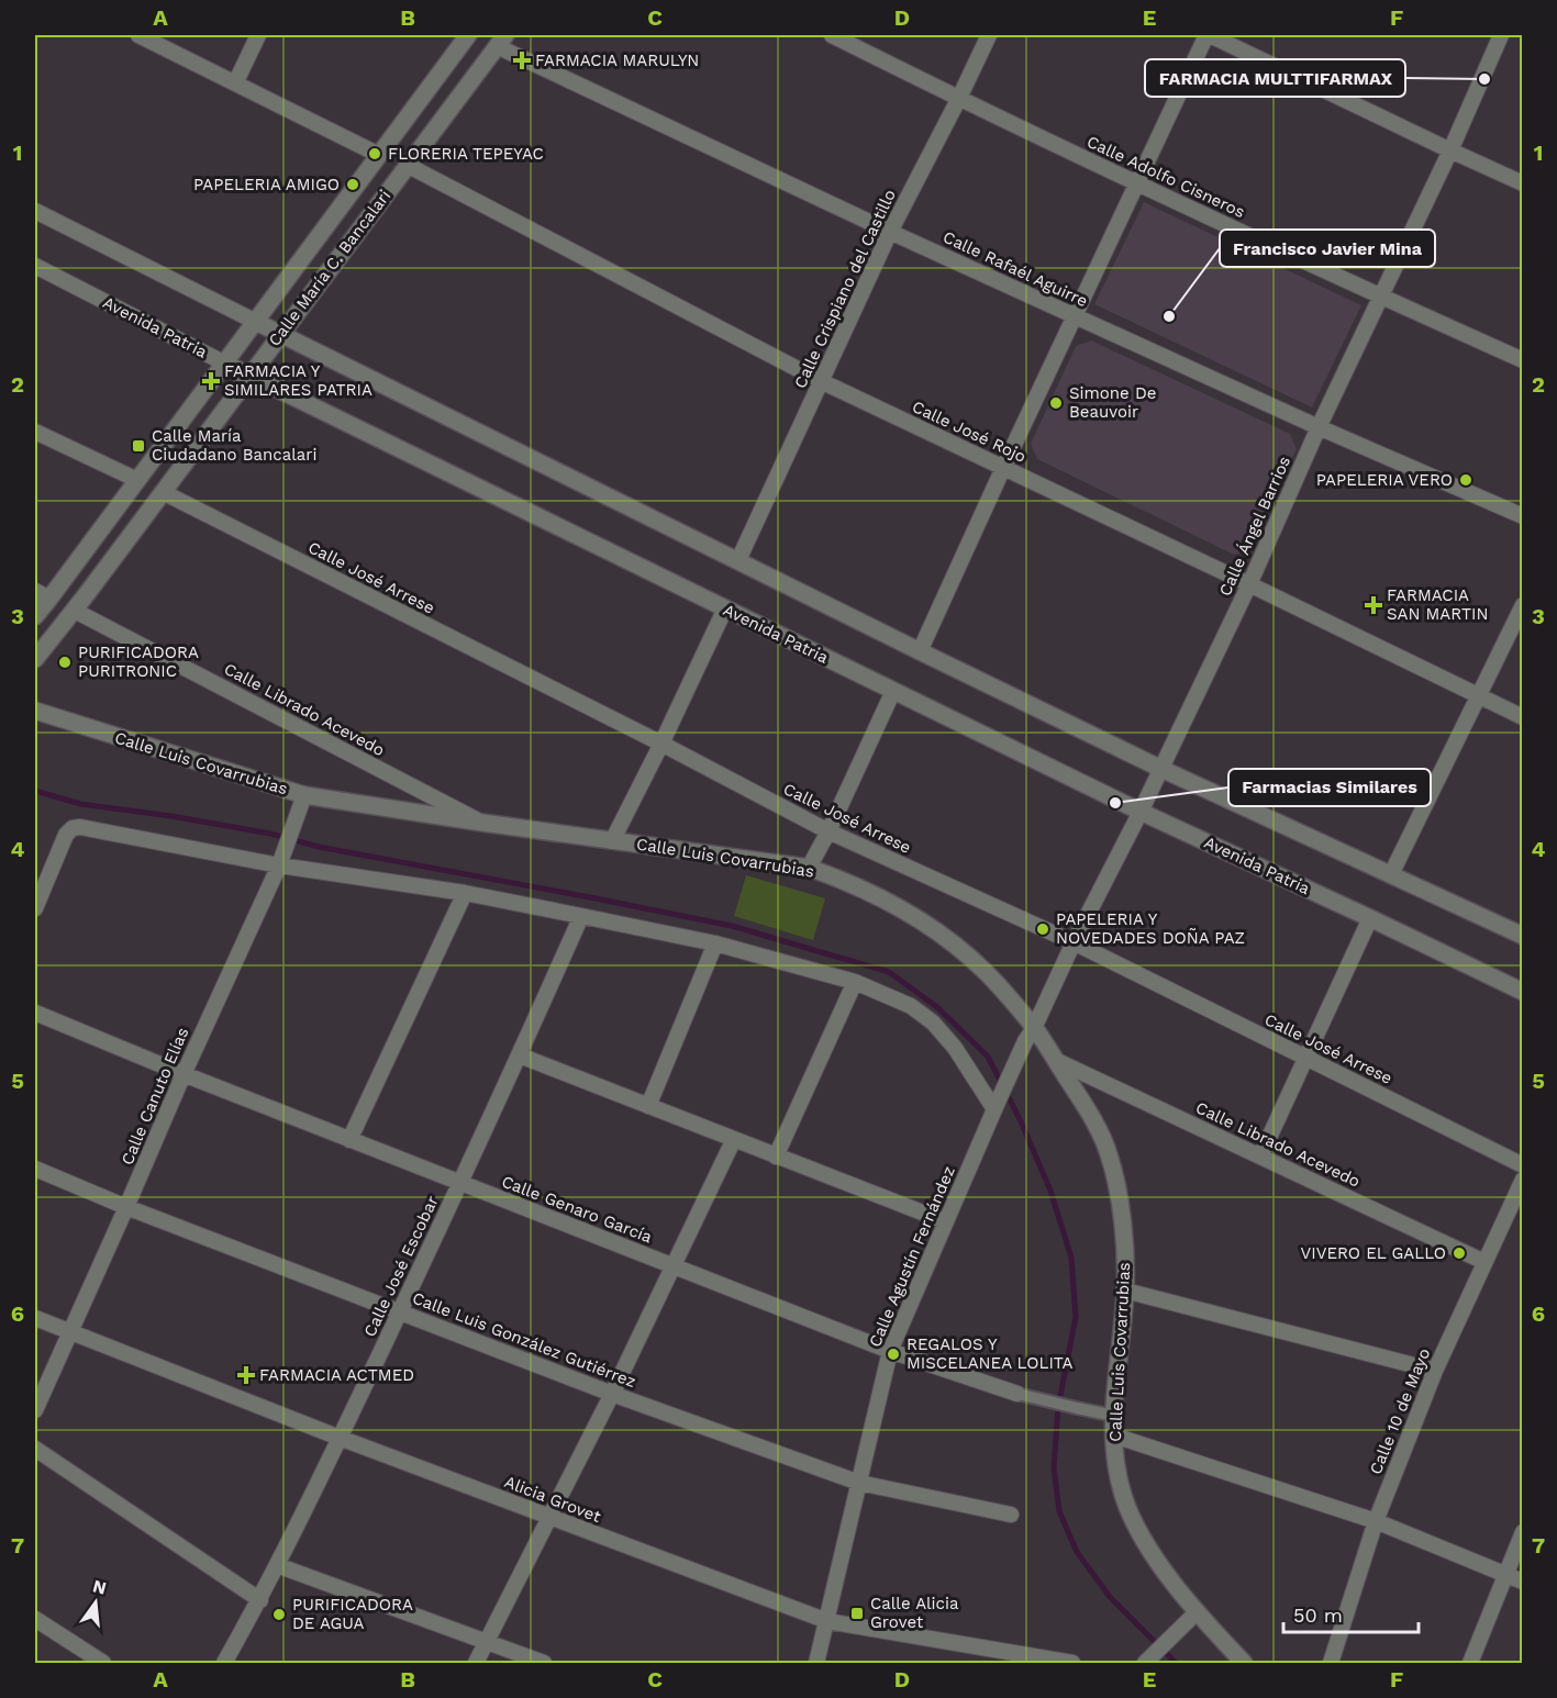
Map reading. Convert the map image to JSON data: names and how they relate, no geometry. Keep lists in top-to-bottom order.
{
  "streets": {
    "street": [
      "Calle Adolfo Cisneros",
      "Calle María C. Bancalari",
      "Calle Rafaél Aguirre",
      "Calle Crispiano del Castillo",
      "Avenida Patria",
      "Calle José Rojo",
      "Calle Ángel Barrios",
      "Calle José Arrese",
      "Calle Librado Acevedo",
      "Calle Luis Covarrubias",
      "Calle Canuto Elías",
      "Calle Genaro García",
      "Calle Agustín Fernández",
      "Calle José Escobar",
      "Calle Luis González Gutiérrez",
      "Calle 10 de Mayo",
      "Alicia Grovet"
    ]
  },
  "crossings": [
    ["Calle Adolfo Cisneros", "Calle Crispiano del Castillo"],
    ["Calle Adolfo Cisneros", "Calle Ángel Barrios"],
    ["Calle María C. Bancalari", "Calle Rafaél Aguirre"],
    ["Calle María C. Bancalari", "Avenida Patria"],
    ["Calle María C. Bancalari", "Calle José Rojo"],
    ["Calle María C. Bancalari", "Calle José Arrese"],
    ["Calle María C. Bancalari", "Calle Librado Acevedo"],
    ["Calle Rafaél Aguirre", "Calle Crispiano del Castillo"],
    ["Calle Rafaél Aguirre", "Calle Ángel Barrios"],
    ["Calle Crispiano del Castillo", "Calle José Rojo"],
    ["Avenida Patria", "Calle Ángel Barrios"],
    ["Calle José Rojo", "Calle Ángel Barrios"],
    ["Calle Ángel Barrios", "Calle José Arrese"],
    ["Calle Ángel Barrios", "Calle Luis Covarrubias"],
    ["Calle Ángel Barrios", "Calle Agustín Fernández"],
    ["Calle Librado Acevedo", "Calle Luis Covarrubias"],
    ["Calle Librado Acevedo", "Calle 10 de Mayo"],
    ["Calle Luis Covarrubias", "Calle Canuto Elías"],
    ["Calle Luis Covarrubias", "Calle Genaro García"],
    ["Calle Luis Covarrubias", "Calle Agustín Fernández"],
    ["Calle Canuto Elías", "Calle Genaro García"],
    ["Calle Canuto Elías", "Calle Luis González Gutiérrez"],
    ["Calle Canuto Elías", "Alicia Grovet"],
    ["Calle Genaro García", "Calle Agustín Fernández"],
    ["Calle Genaro García", "Calle José Escobar"],
    ["Calle Agustín Fernández", "Calle Luis González Gutiérrez"],
    ["Calle Agustín Fernández", "Alicia Grovet"],
    ["Calle José Escobar", "Calle Luis González Gutiérrez"],
    ["Calle José Escobar", "Alicia Grovet"]
  ],
  "places": {
    "health": [
      "FARMACIA MARULYN",
      "FARMACIA Y SIMILARES PATRIA",
      "FARMACIA SAN MARTIN",
      "FARMACIA ACTMED"
    ],
    "other": [
      "FARMACIA MULTTIFARMAX",
      "FLORERIA TEPEYAC",
      "PAPELERIA AMIGO",
      "Francisco Javier Mina",
      "Simone De Beauvoir",
      "PAPELERIA VERO",
      "PURIFICADORA PURITRONIC",
      "Farmacias Similares",
      "PAPELERIA Y NOVEDADES DOÑA PAZ",
      "VIVERO EL GALLO",
      "REGALOS Y MISCELANEA LOLITA",
      "PURIFICADORA DE AGUA"
    ],
    "transit": ["Calle María Ciudadano Bancalari", "Calle Alicia Grovet"]
  },
  "scale_bar": "50 m",
  "north": "top",
  "grid": {
    "columns": [
      "A",
      "B",
      "C",
      "D",
      "E",
      "F"
    ],
    "rows": [
      "1",
      "2",
      "3",
      "4",
      "5",
      "6",
      "7"
    ]
  }
}
